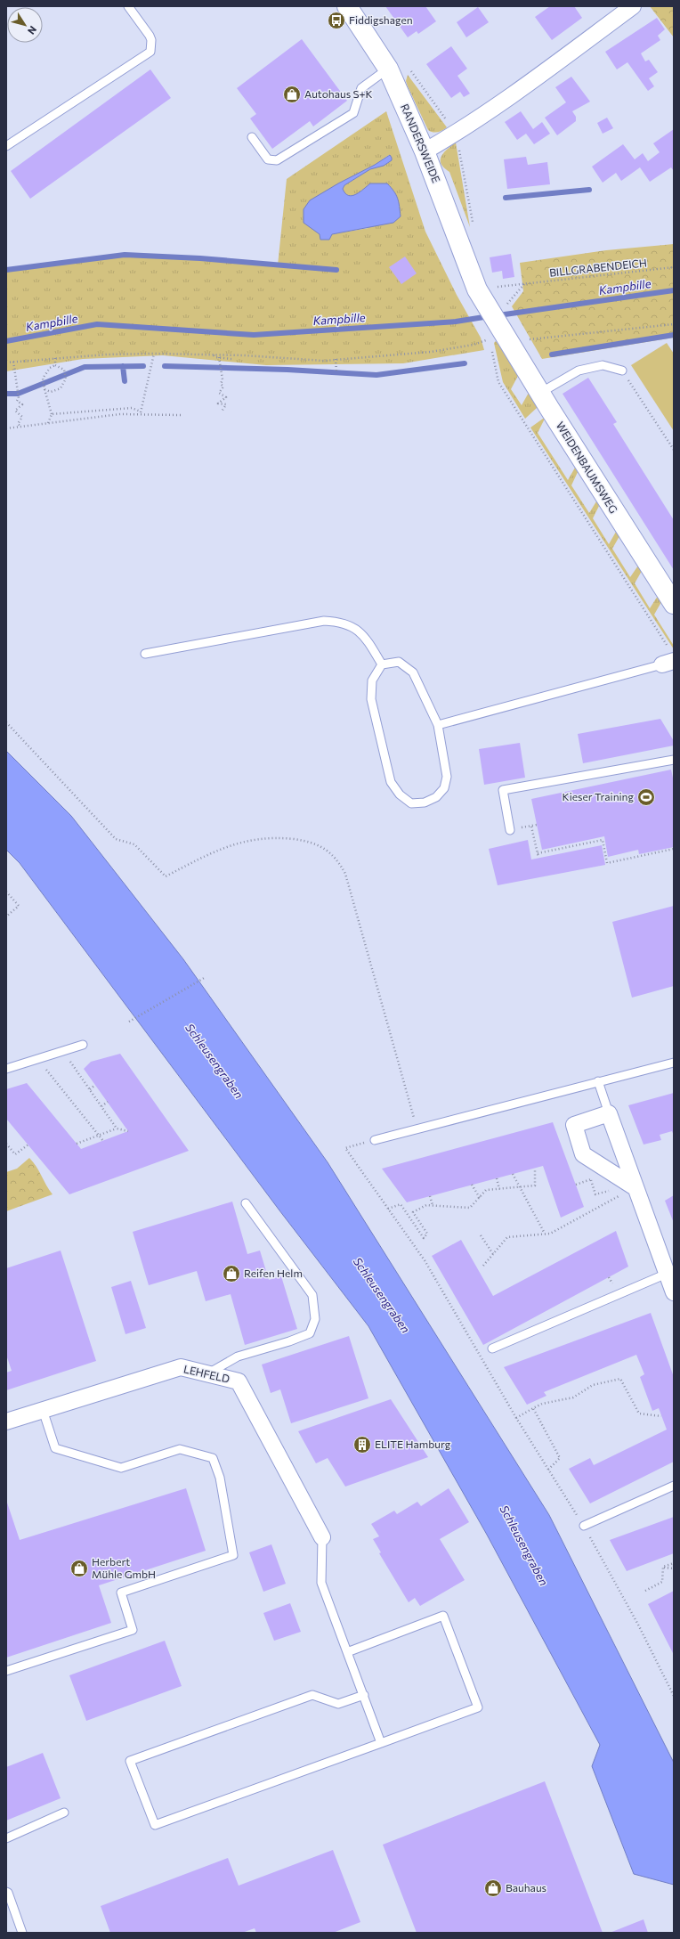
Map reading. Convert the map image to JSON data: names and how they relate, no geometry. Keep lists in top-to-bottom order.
{
  "streets": {
    "street": ["RANDERSWEIDE", "WEIDENBAUMSWEG", "LEHFELD"],
    "path": ["BILLGRABENDEICH"]
  },
  "crossings": [
    ["RANDERSWEIDE", "BILLGRABENDEICH"],
    ["RANDERSWEIDE", "WEIDENBAUMSWEG"]
  ],
  "water": ["Kampbille", "Schleusengraben"],
  "places": {
    "bus stop": ["Fiddigshagen"],
    "shop": [
      "Autohaus S+K",
      "Reifen Helm",
      "Herbert Mühle GmbH",
      "Bauhaus"
    ],
    "sports": ["Kieser Training"],
    "building": ["ELITE Hamburg"]
  },
  "north": "bottom right"
}
